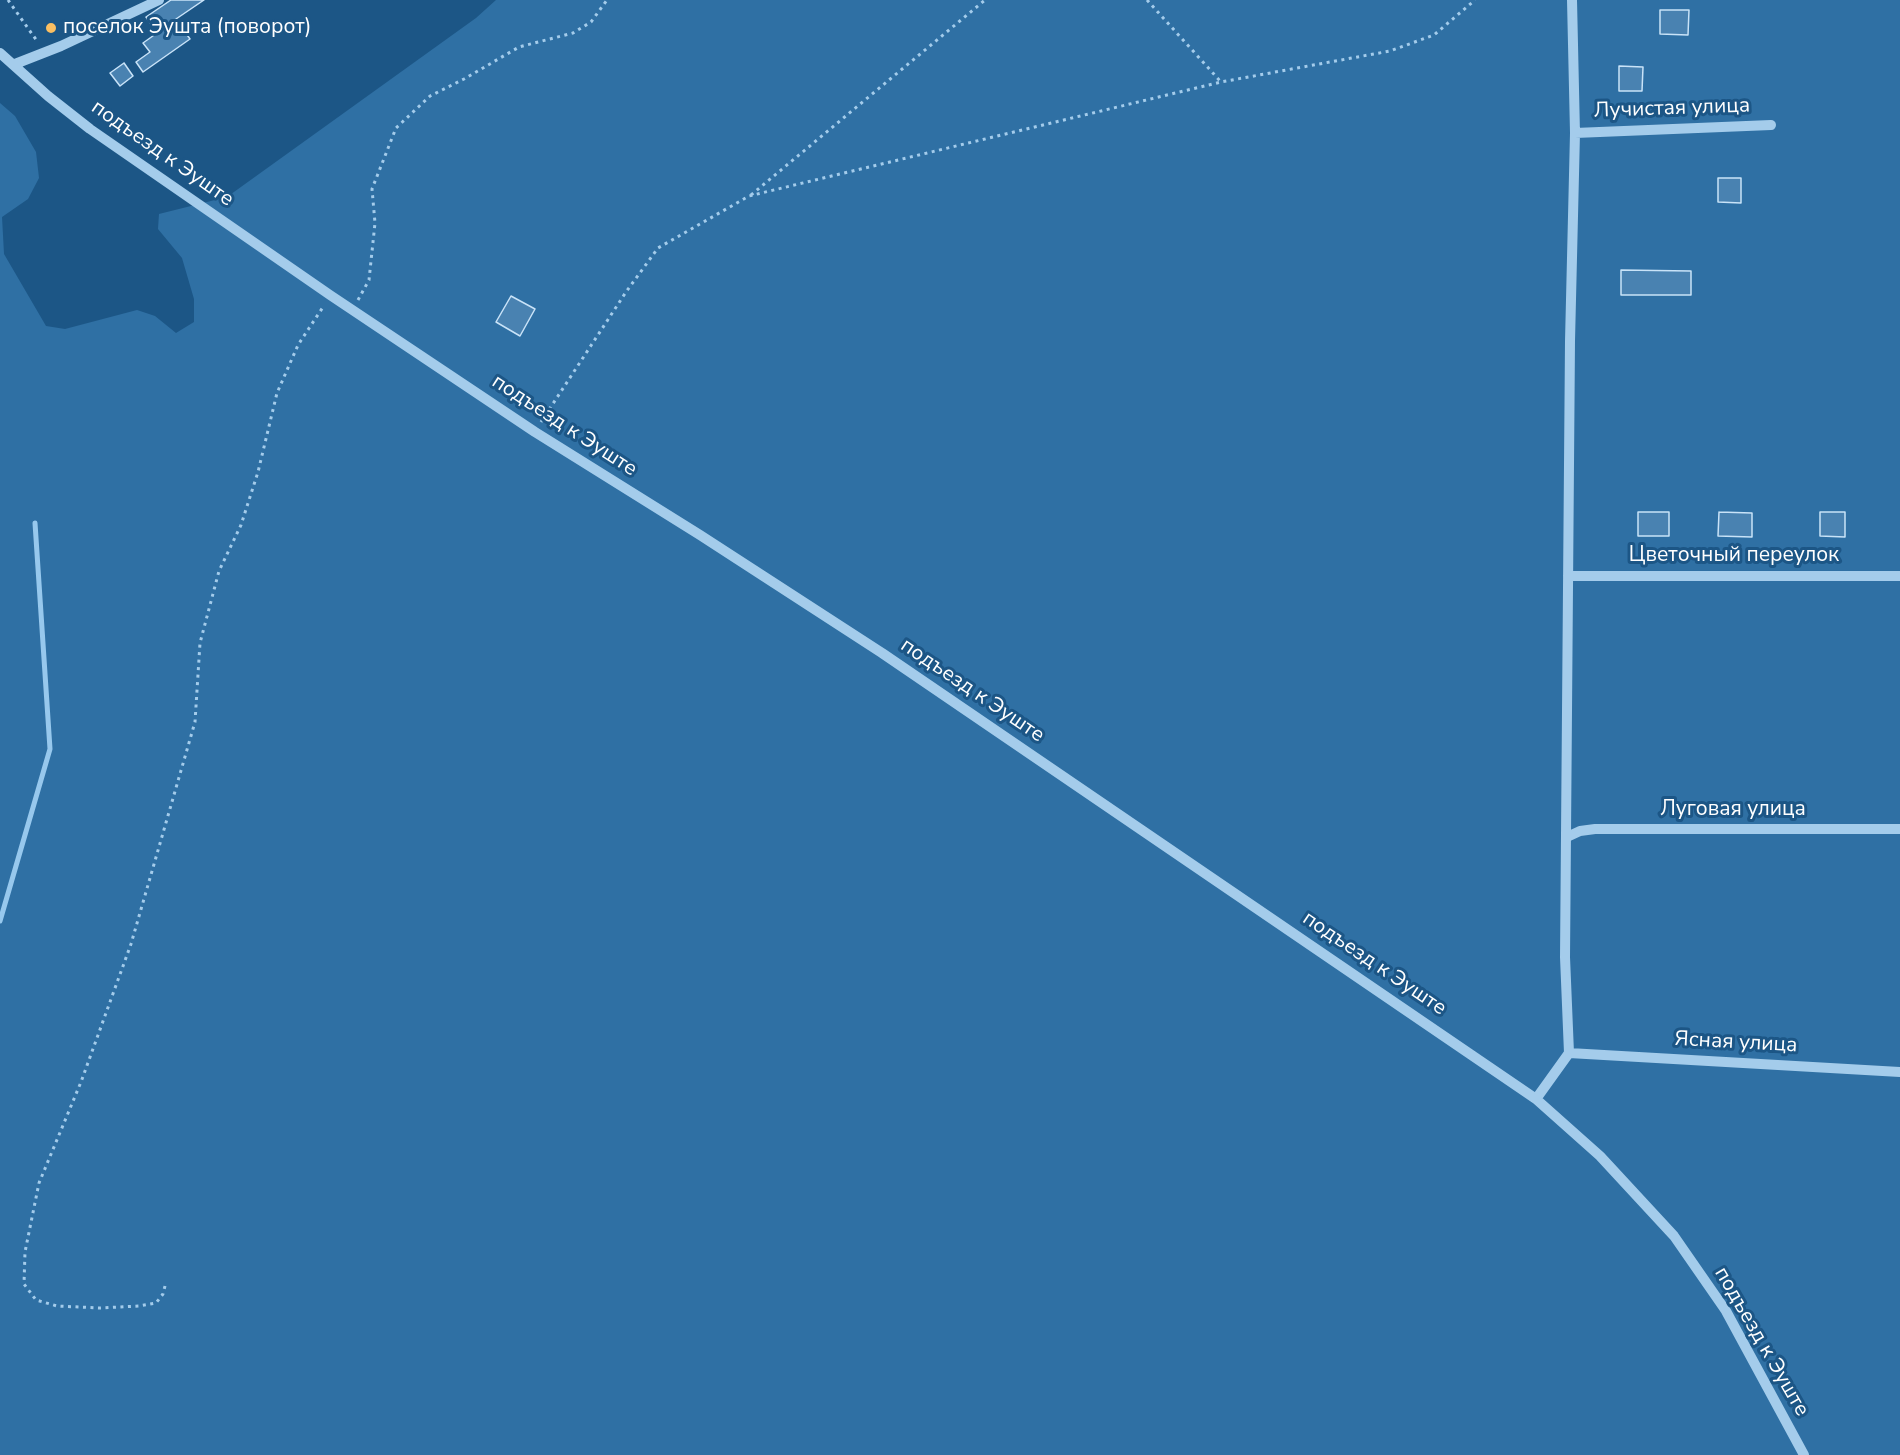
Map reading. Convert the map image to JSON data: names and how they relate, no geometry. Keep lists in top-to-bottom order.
{
  "streets": {
    "street": [
      "Лучистая улица",
      "подъезд к Эуште",
      "Цветочный переулок",
      "Луговая улица",
      "Ясная улица"
    ]
  },
  "places": ["поселок Эушта (поворот)"]
}
